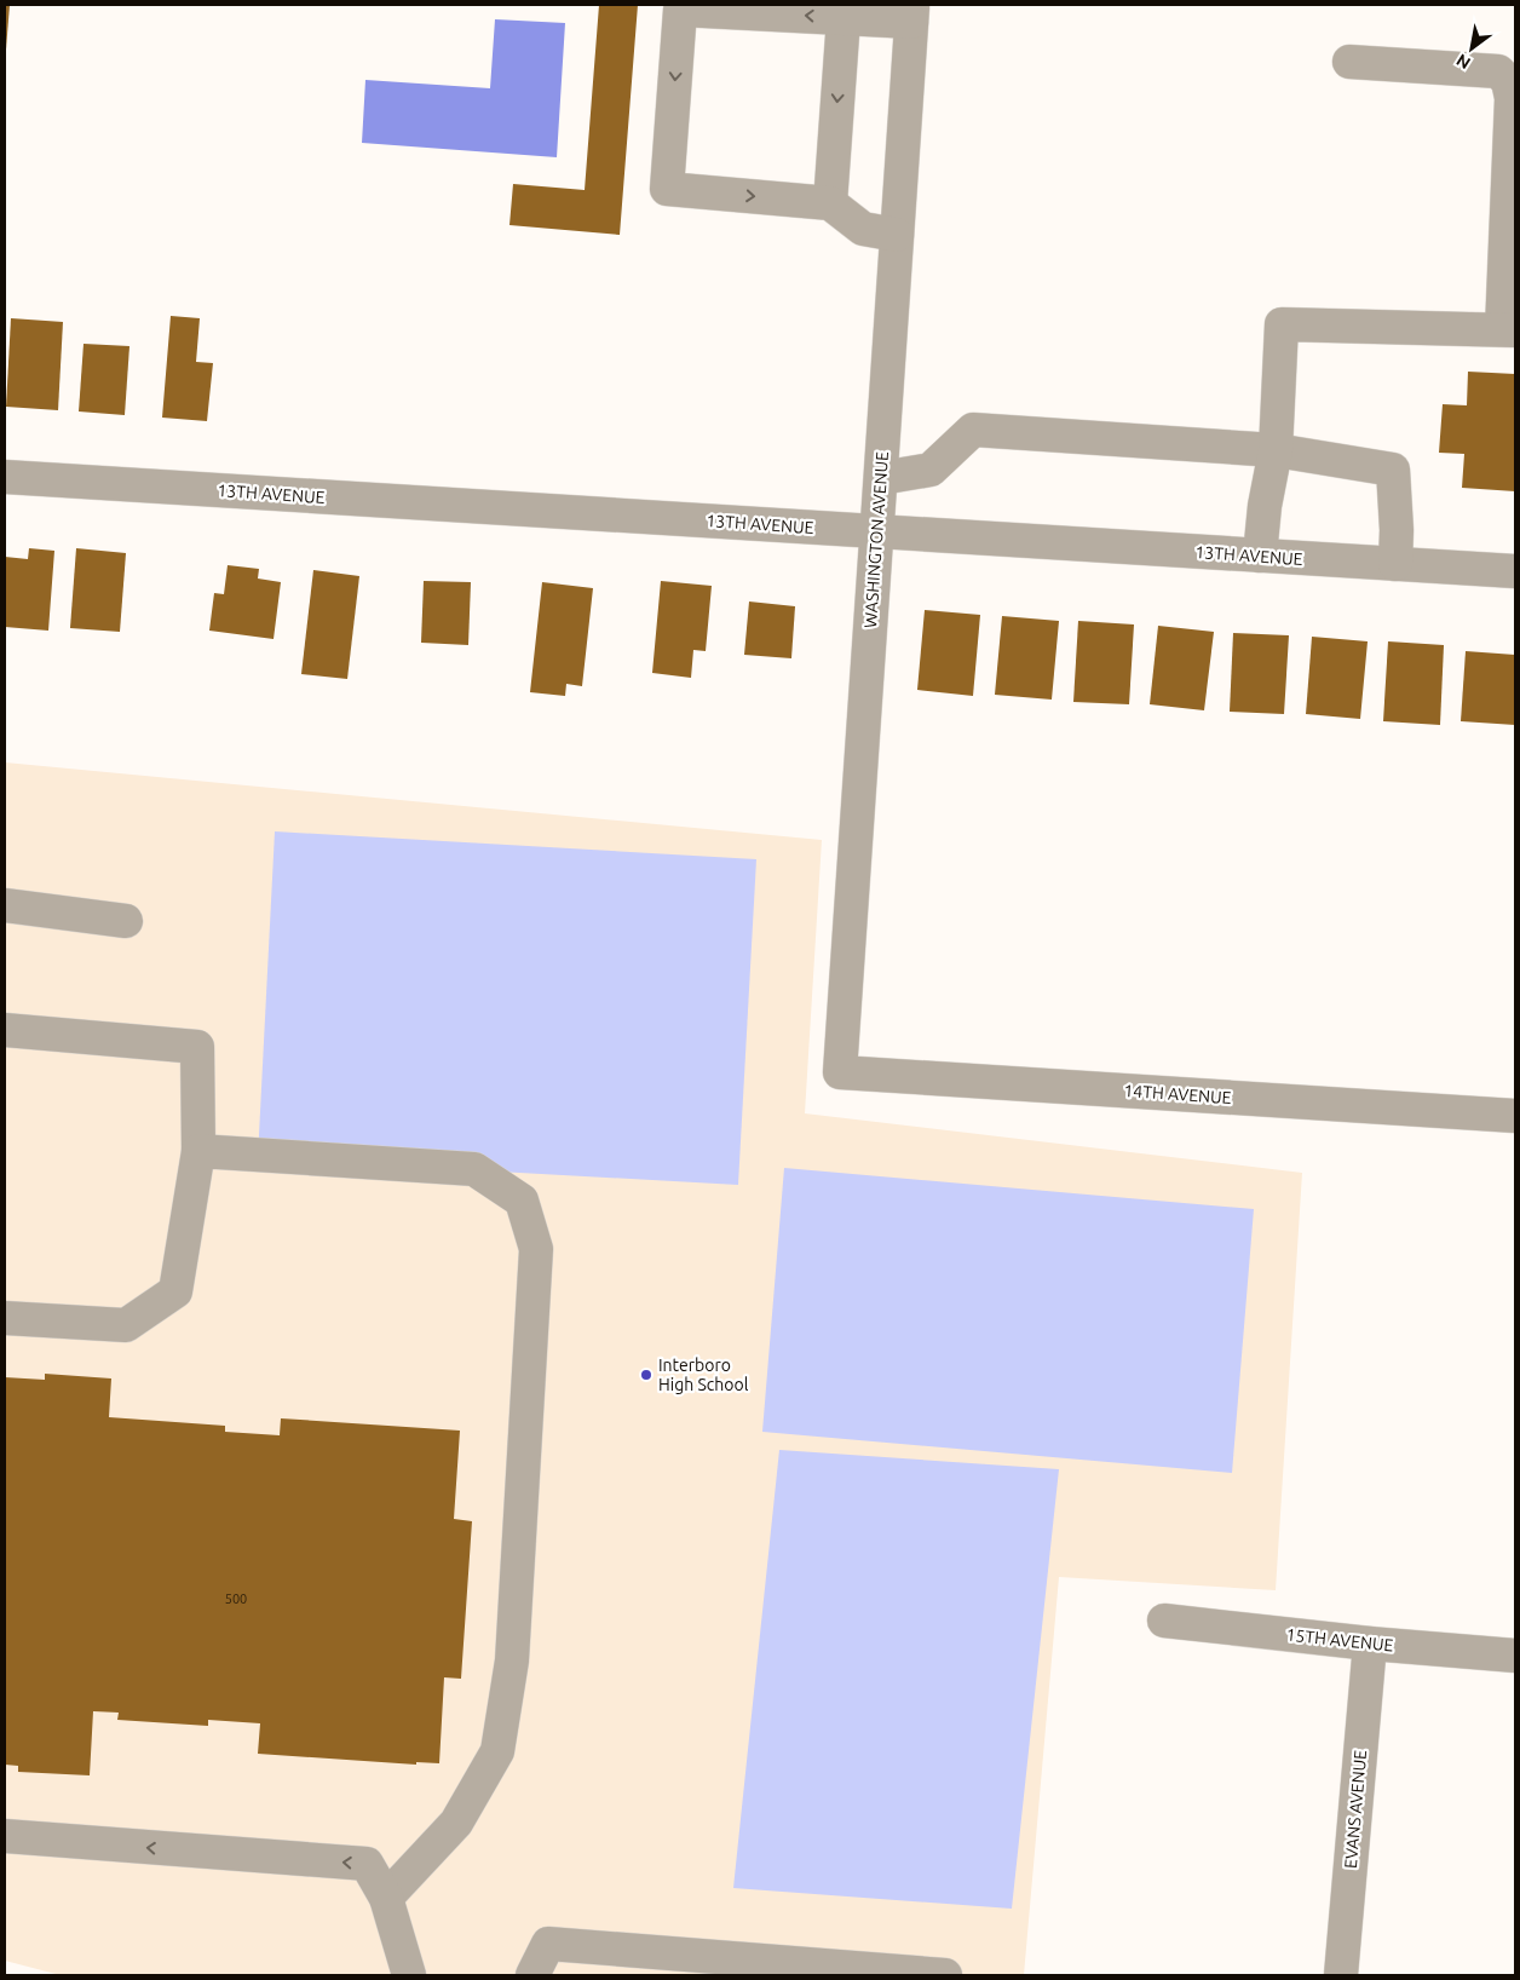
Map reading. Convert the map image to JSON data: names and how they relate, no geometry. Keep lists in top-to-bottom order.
{
  "streets": {
    "street": [
      "13TH AVENUE",
      "WASHINGTON AVENUE",
      "14TH AVENUE",
      "15TH AVENUE",
      "EVANS AVENUE"
    ]
  },
  "crossings": [
    ["13TH AVENUE", "WASHINGTON AVENUE"],
    ["WASHINGTON AVENUE", "14TH AVENUE"],
    ["15TH AVENUE", "EVANS AVENUE"]
  ],
  "places": ["Interboro High School"],
  "house_numbers": ["500"],
  "north": "bottom left"
}
